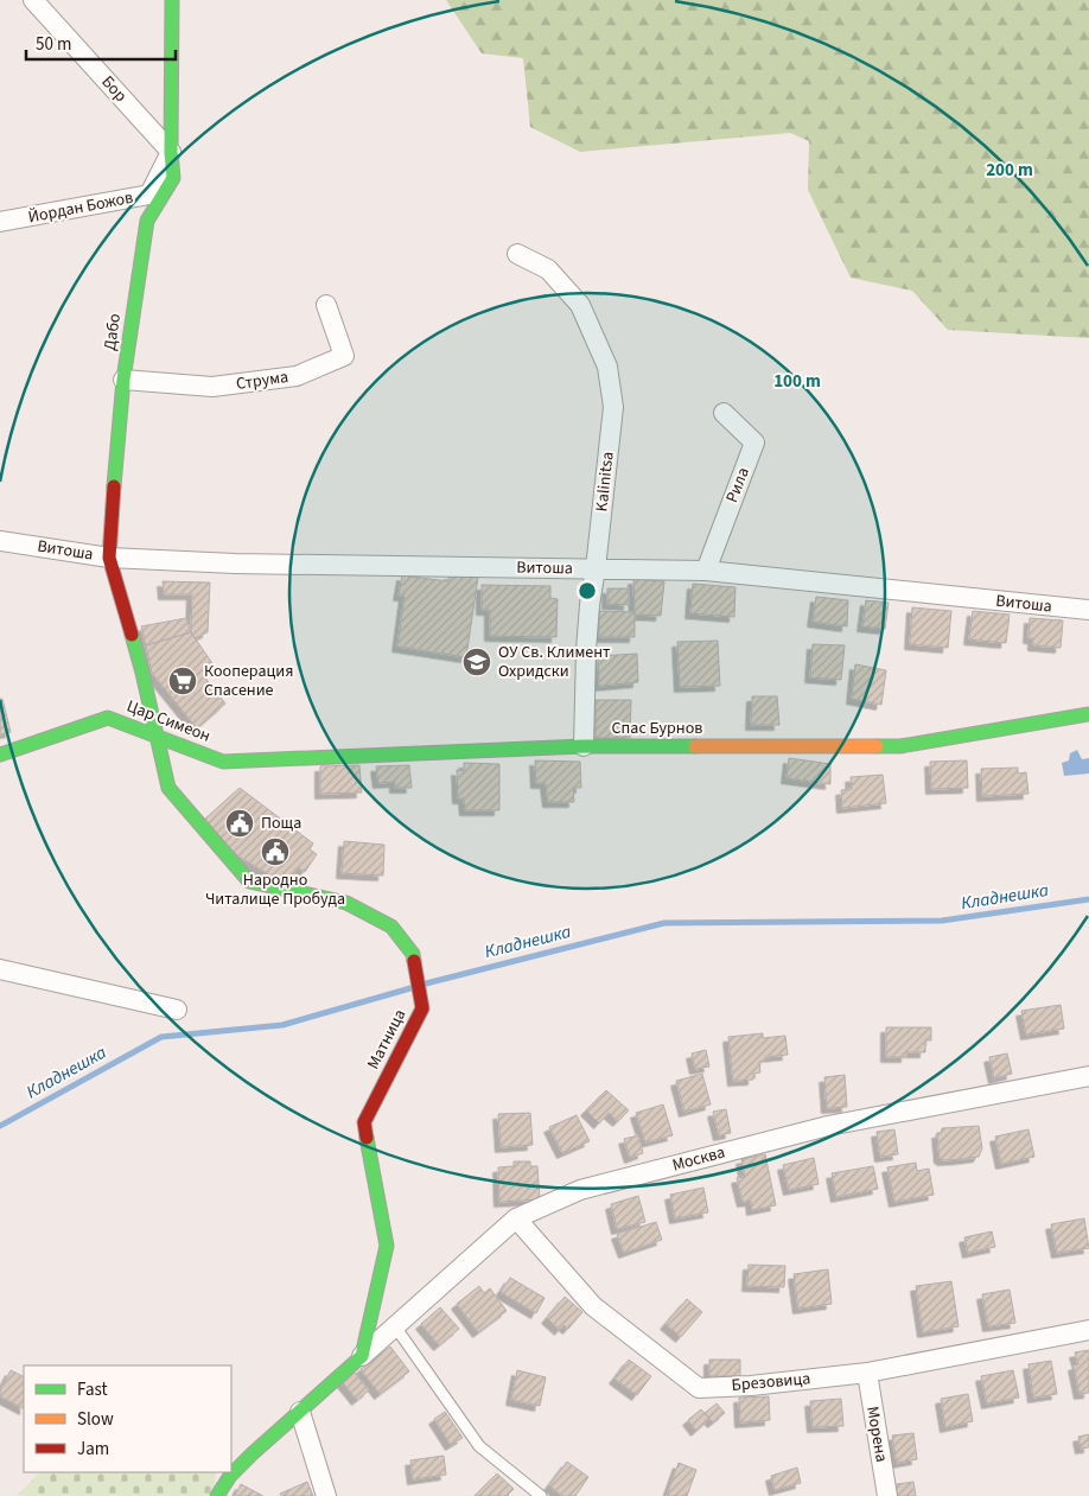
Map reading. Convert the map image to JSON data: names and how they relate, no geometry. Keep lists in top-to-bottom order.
{
  "streets": {
    "street": [
      "Бор",
      "Йордан Божов",
      "Дабо",
      "Струма",
      "Kalinitsa",
      "Рила",
      "Витоша",
      "Цар Симеон",
      "Спас Бурнов",
      "Матница",
      "Москва",
      "Брезовица",
      "Морена"
    ]
  },
  "crossings": [
    ["Бор", "Йордан Божов"],
    ["Бор", "Дабо"],
    ["Йордан Божов", "Дабо"],
    ["Дабо", "Струма"],
    ["Дабо", "Витоша"],
    ["Дабо", "Матница"],
    ["Kalinitsa", "Витоша"],
    ["Kalinitsa", "Спас Бурнов"],
    ["Рила", "Витоша"],
    ["Цар Симеон", "Спас Бурнов"],
    ["Цар Симеон", "Матница"],
    ["Матница", "Москва"],
    ["Москва", "Брезовица"],
    ["Брезовица", "Морена"]
  ],
  "water": ["Кладнешка"],
  "places": {
    "school or university": ["ОУ Св. Климент Охридски"],
    "supermarket": ["Кооперация Спасение"],
    "public building": ["Поща", "Народно Читалище Пробуда"]
  },
  "legend": ["Fast", "Slow", "Jam"],
  "scale_bar": "50 m",
  "rings": ["200 m", "100 m"]
}
